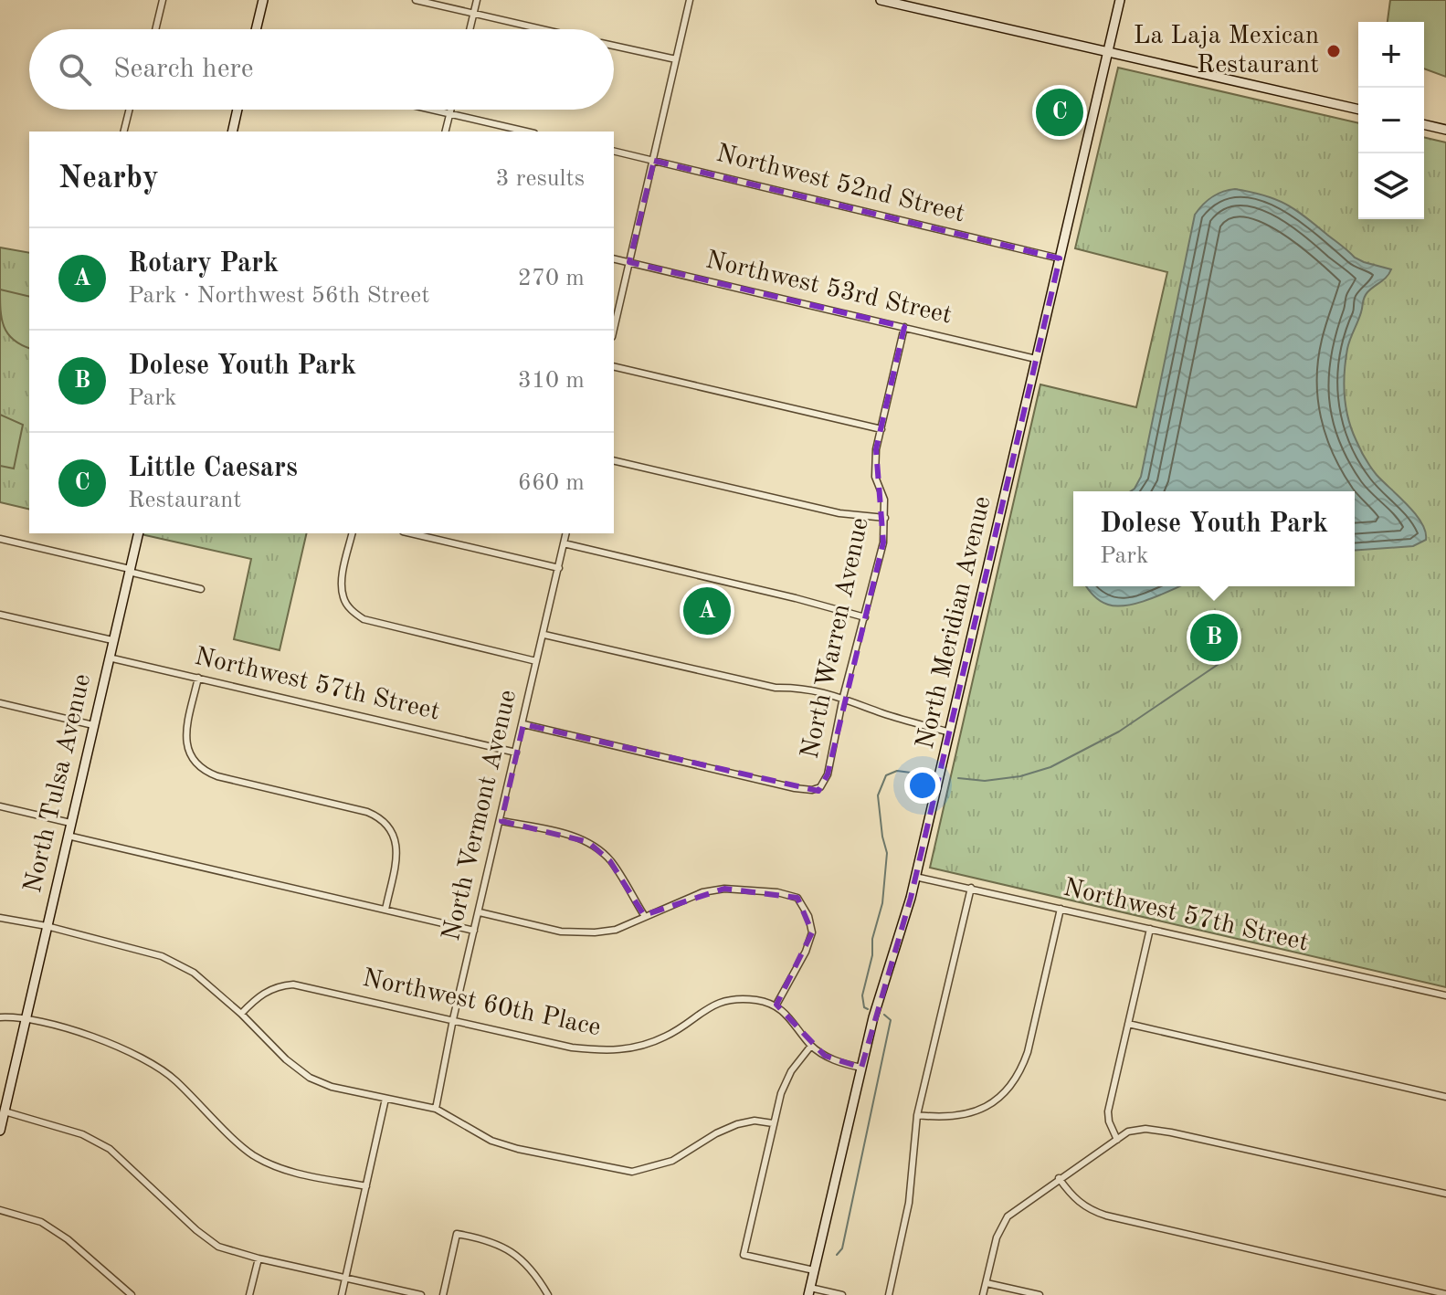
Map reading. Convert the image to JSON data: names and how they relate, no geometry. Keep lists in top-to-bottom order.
{
  "streets": {
    "main road": ["North Meridian Avenue", "North Tulsa Avenue"],
    "street": [
      "Northwest 52nd Street",
      "Northwest 53rd Street",
      "North Warren Avenue",
      "Northwest 57th Street",
      "North Vermont Avenue",
      "Northwest 60th Place"
    ]
  },
  "crossings": [
    ["Northwest 52nd Street", "North Meridian Avenue"],
    ["Northwest 53rd Street", "North Meridian Avenue"],
    ["Northwest 53rd Street", "North Warren Avenue"],
    ["North Meridian Avenue", "Northwest 57th Street"],
    ["North Warren Avenue", "North Vermont Avenue"],
    ["Northwest 57th Street", "North Tulsa Avenue"],
    ["Northwest 57th Street", "North Vermont Avenue"],
    ["North Vermont Avenue", "Northwest 60th Place"]
  ],
  "places": ["La Laja Mexican Restaurant"],
  "page": {
    "map_buttons": ["+", "−"],
    "search": "Search here",
    "pins": ["C", "A", "B"],
    "heading": ["Nearby", "3 results"],
    "list": [
      {
        "mark": "A",
        "name": "Rotary Park",
        "note": "Park · Northwest 56th Street",
        "value": "270 m"
      },
      {
        "mark": "B",
        "name": "Dolese Youth Park",
        "note": "Park",
        "value": "310 m"
      },
      {
        "mark": "C",
        "name": "Little Caesars",
        "note": "Restaurant",
        "value": "660 m"
      }
    ],
    "popup": ["Dolese Youth Park", "Park"]
  }
}
